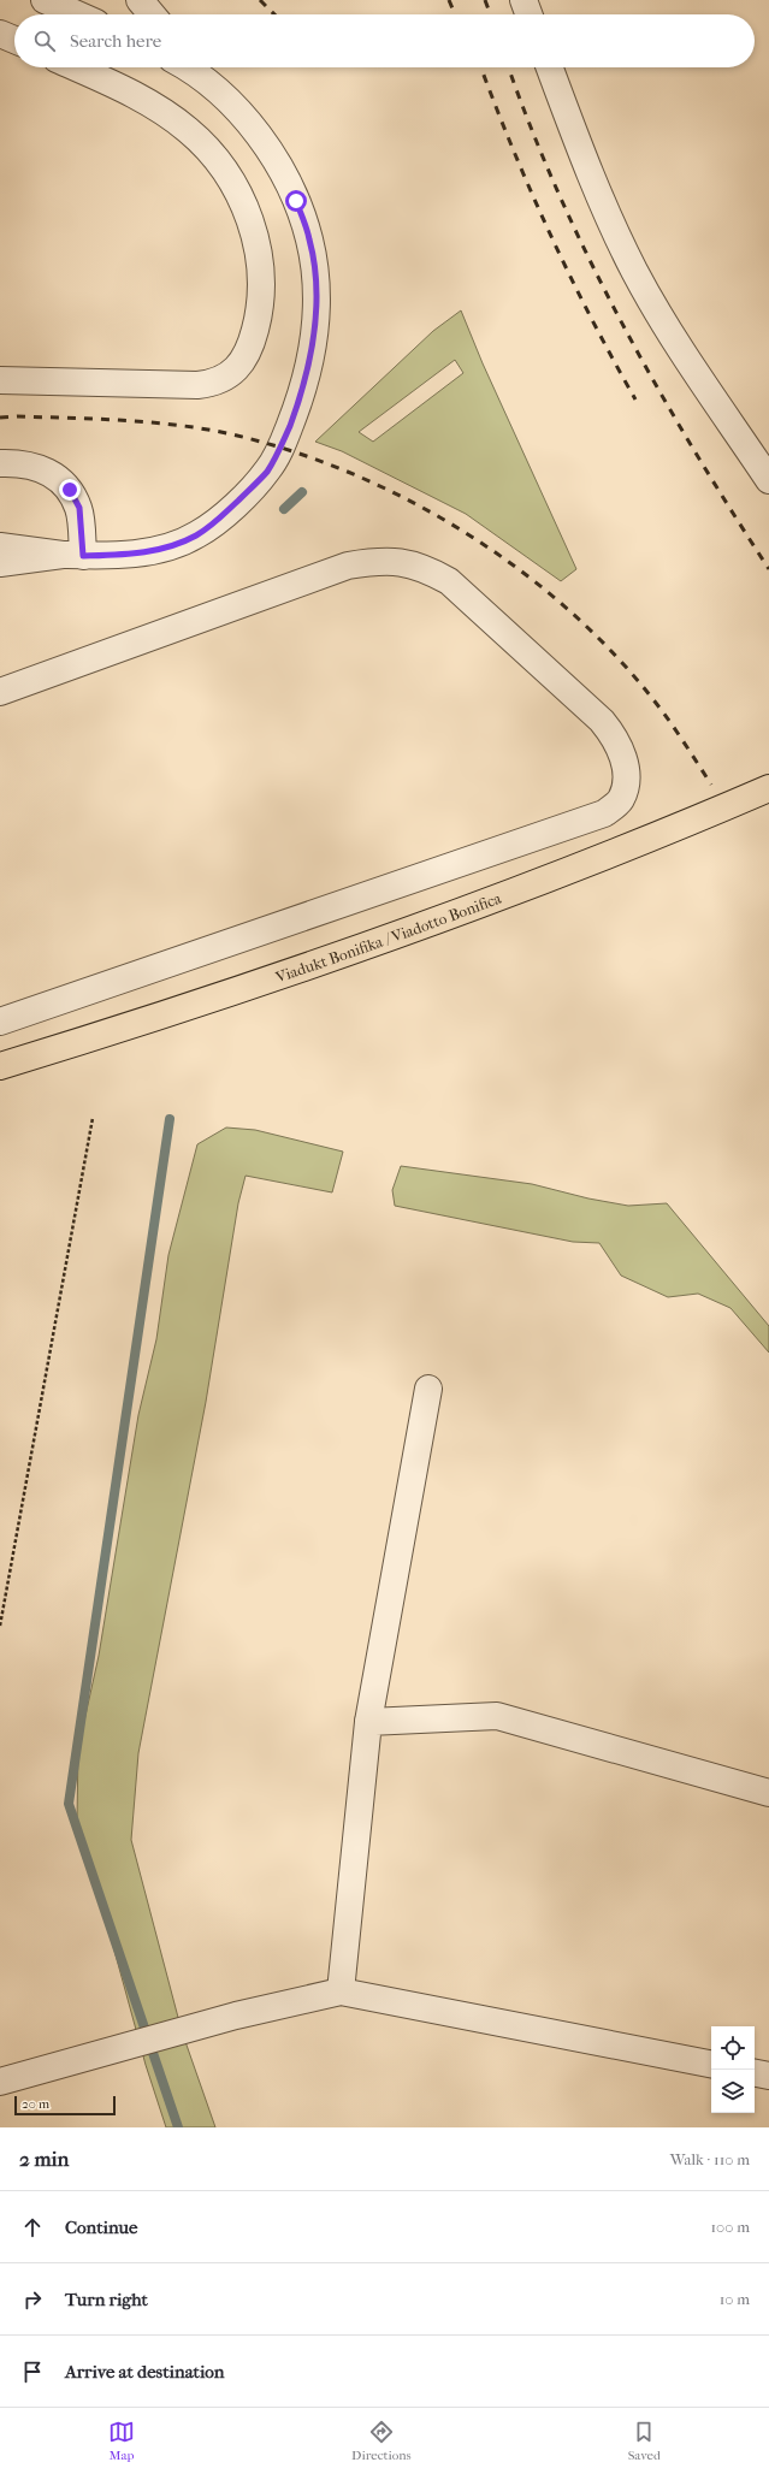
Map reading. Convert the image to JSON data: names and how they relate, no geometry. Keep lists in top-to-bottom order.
{
  "streets": {
    "main road": ["Viadukt Bonifika / Viadotto Bonifica"]
  },
  "scale_bar": "20 m",
  "page": {
    "search": "Search here",
    "scale": "20 m",
    "heading": ["2 min", "Walk · 110 m"],
    "list": [
      ["Continue", "100 m"],
      ["Turn right", "10 m"],
      "Arrive at destination"
    ],
    "nav": ["Map", "Directions", "Saved"]
  }
}
